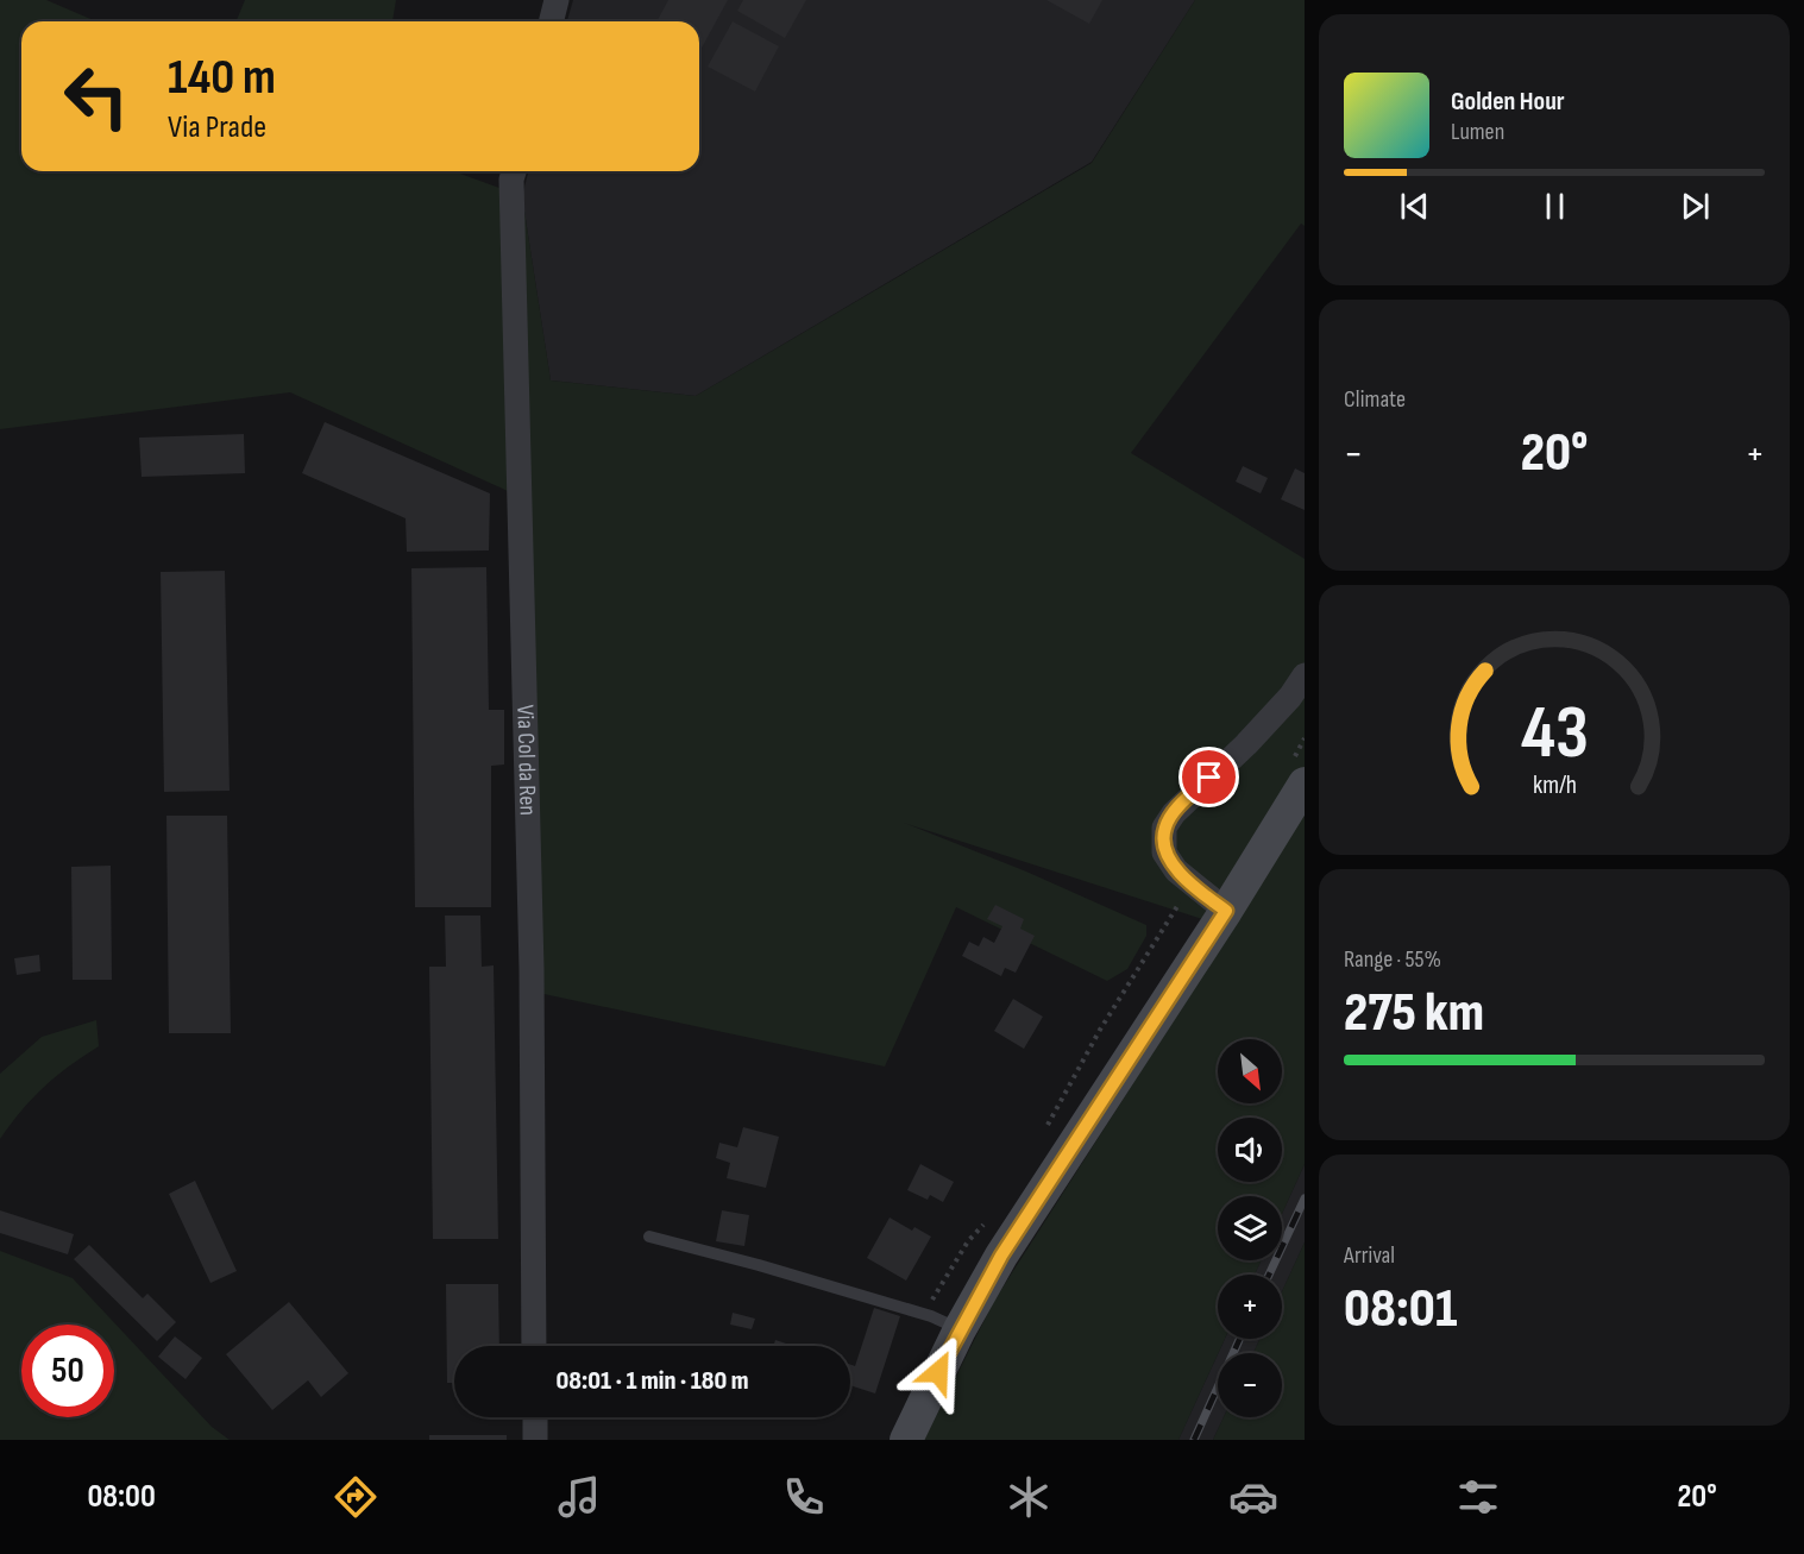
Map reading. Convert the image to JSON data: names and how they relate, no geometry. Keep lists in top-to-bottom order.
{
  "streets": {
    "street": ["Via Col da Ren"]
  },
  "north": "bottom right",
  "page": {
    "turn": ["140 m", "Via Prade"],
    "song": ["Golden Hour", "Lumen"],
    "tile": [
      "Climate",
      ["Range · 55%", "275 km"],
      ["Arrival", "08:01"]
    ],
    "heat": ["−", "20°", "+"],
    "map_buttons": ["+", "−"],
    "limit": "50",
    "trip": "08:01 · 1 min · 180 m",
    "tabs": ["08:00", "20°"],
    "gauge": ["43", "km/h"]
  }
}
